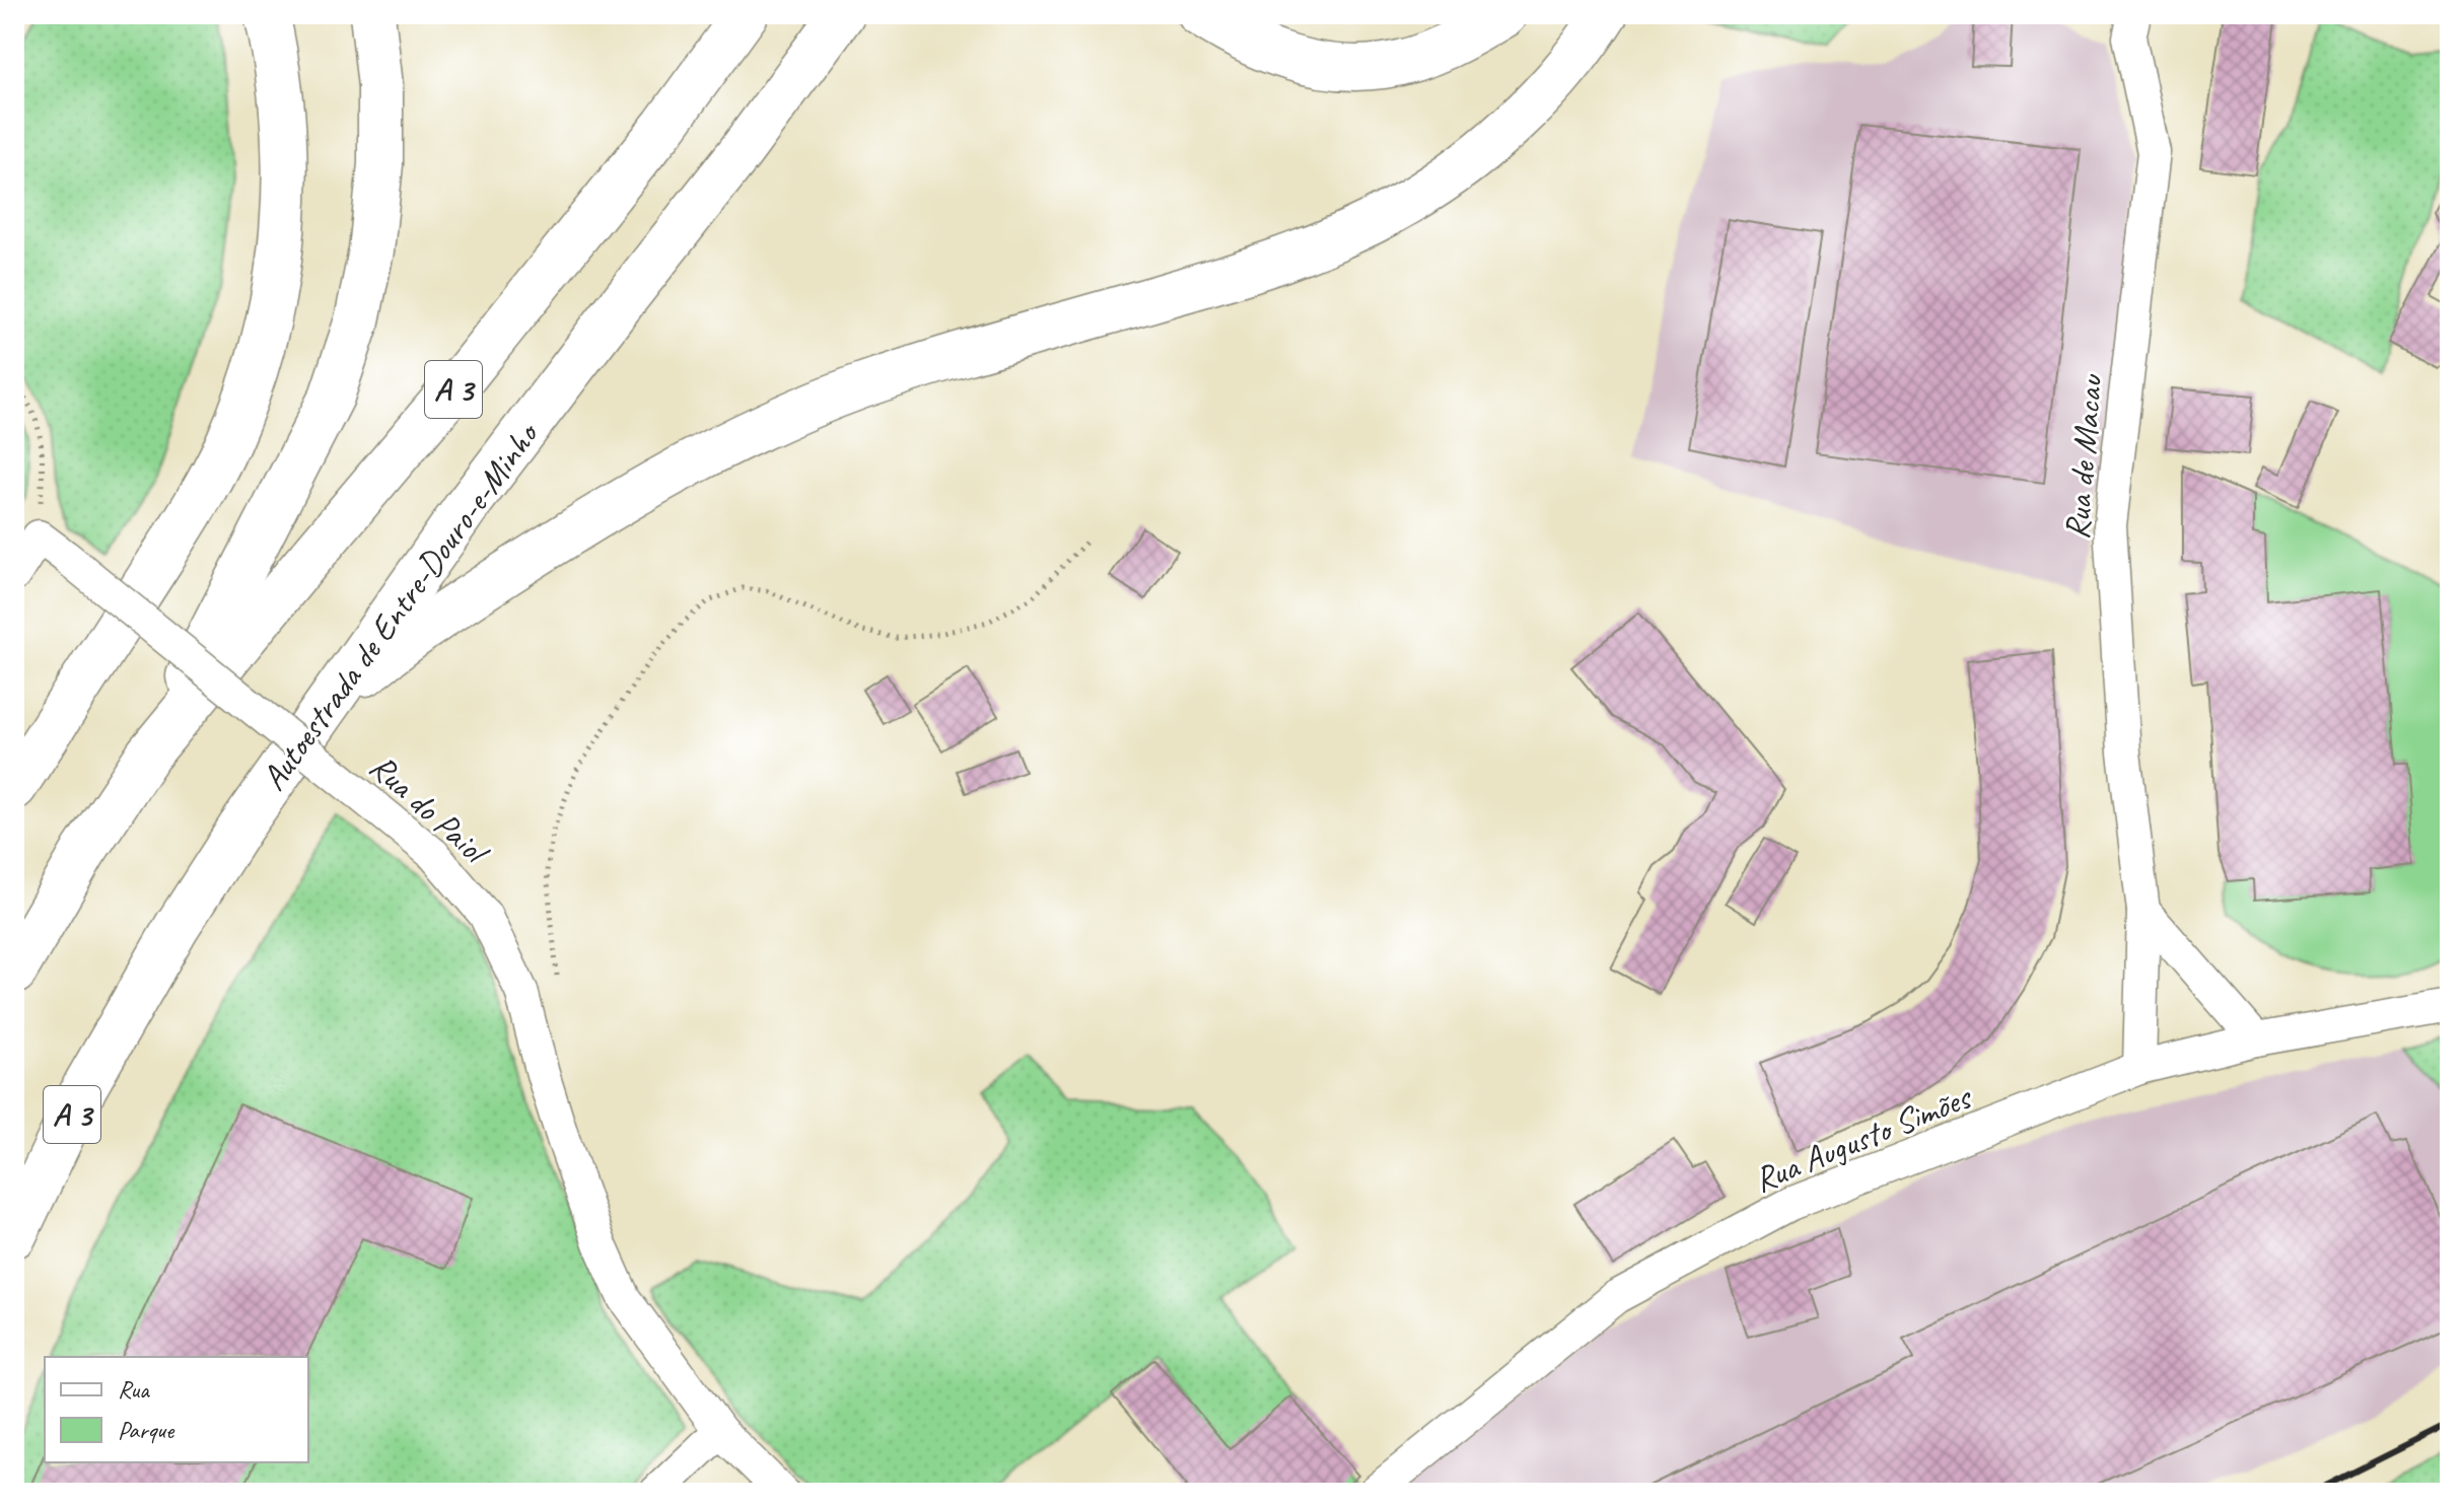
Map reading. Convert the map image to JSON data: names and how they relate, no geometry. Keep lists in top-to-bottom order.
{
  "streets": {
    "highway": ["A 3", "Autoestrada de Entre-Douro-e-Minho"],
    "street": ["Rua de Macau", "Rua do Paiol", "Rua Augusto Simões"]
  },
  "crossings": [
    ["Rua de Macau", "Rua Augusto Simões"]
  ],
  "legend": ["Rua", "Parque"]
}
